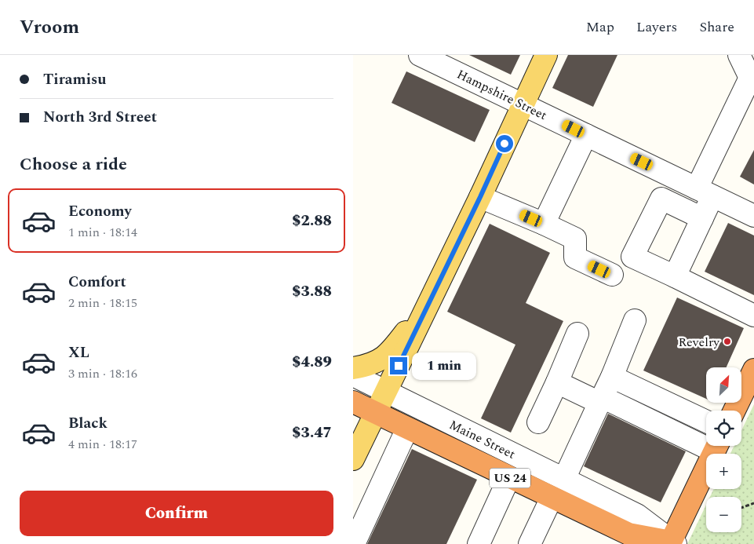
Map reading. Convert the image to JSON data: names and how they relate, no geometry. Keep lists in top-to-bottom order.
{
  "streets": {
    "highway": ["Maine Street", "US 24"],
    "street": ["Hampshire Street"]
  },
  "places": ["Revelry"],
  "north": "top right",
  "page": {
    "header": "Vroom",
    "nav": ["Map", "Layers", "Share"],
    "banner": ["Tiramisu", "North 3rd Street"],
    "heading": "Choose a ride",
    "list": [
      {
        "name": "Economy",
        "note": "1 min · 18:14",
        "value": "$2.88"
      },
      {
        "name": "Comfort",
        "note": "2 min · 18:15",
        "value": "$3.88"
      },
      {
        "name": "XL",
        "note": "3 min · 18:16",
        "value": "$4.89"
      },
      {
        "name": "Black",
        "note": "4 min · 18:17",
        "value": "$3.47"
      }
    ],
    "bubble": "1 min",
    "map_buttons": ["+", "−"],
    "buttons": "Confirm"
  }
}
